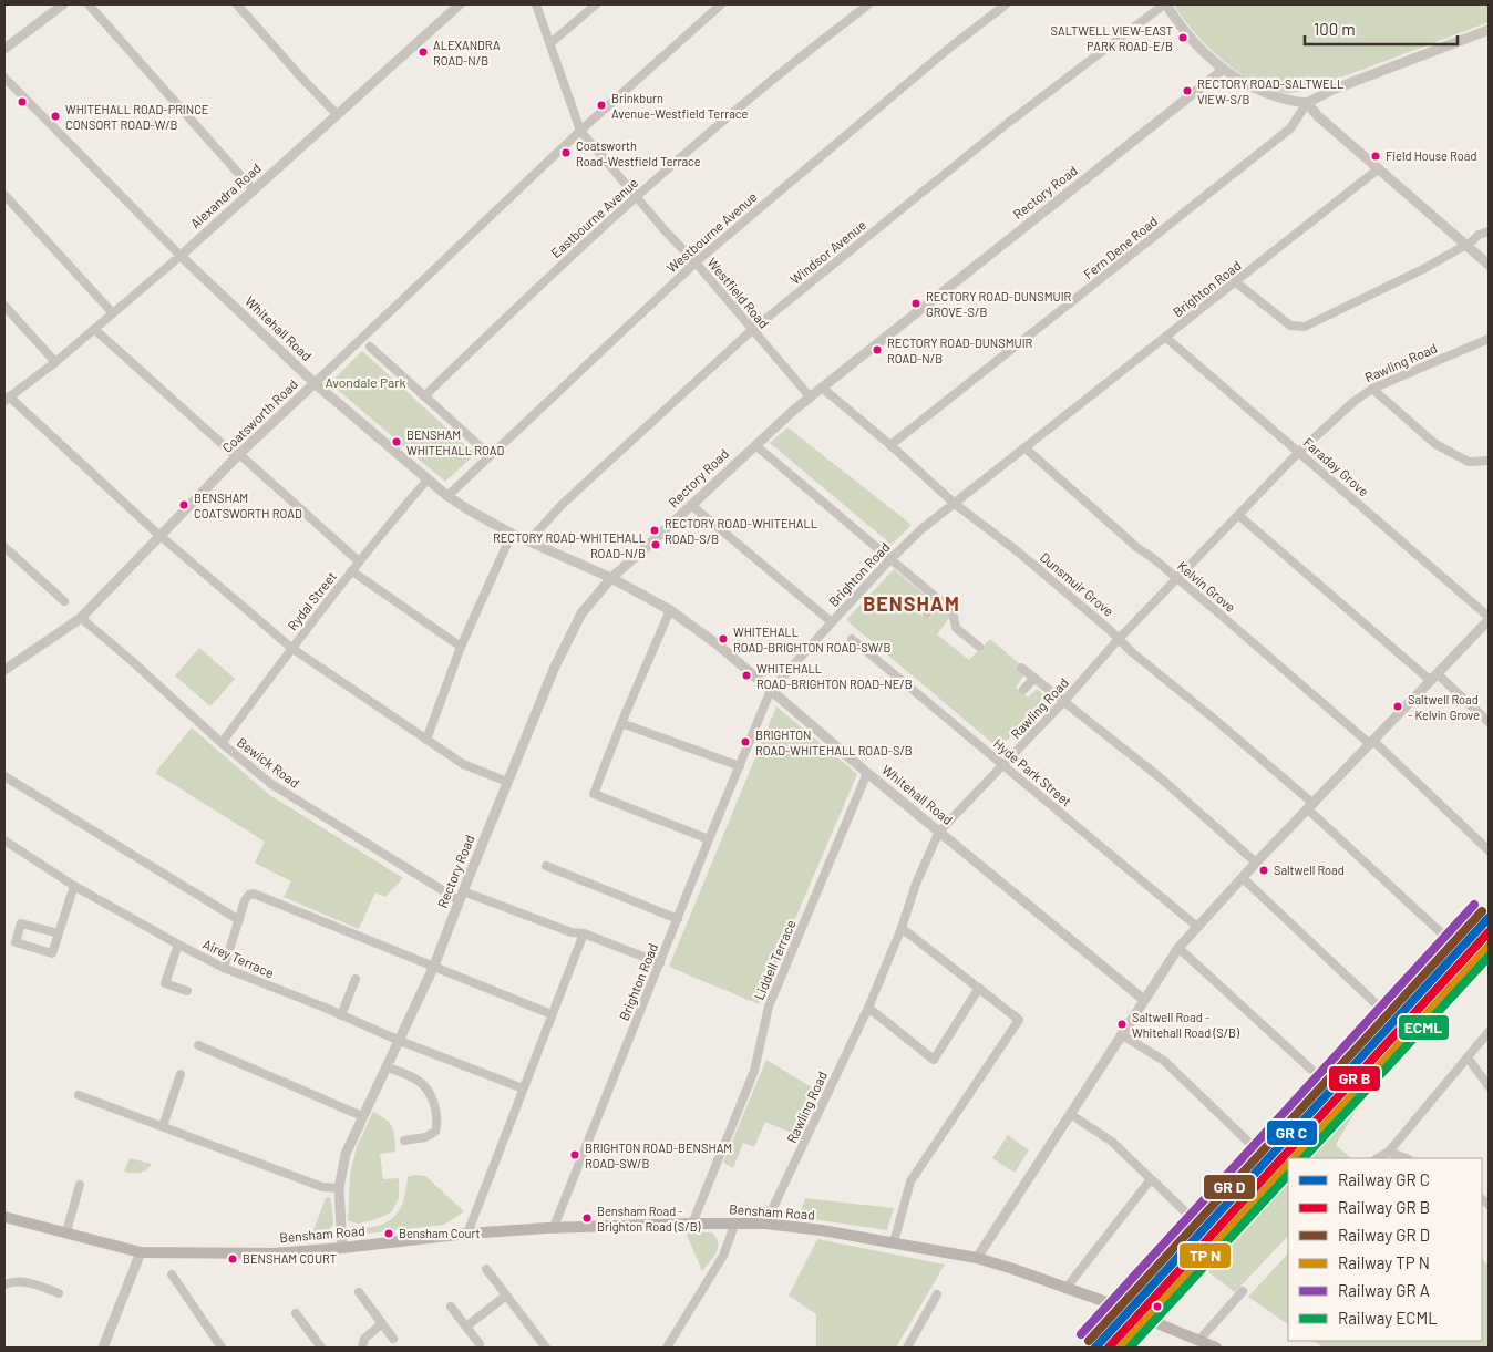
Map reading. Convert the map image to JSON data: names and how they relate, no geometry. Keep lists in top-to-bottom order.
{
  "streets": {
    "main road": ["Bensham Road"],
    "street": [
      "Rectory Road",
      "Alexandra Road",
      "Eastbourne Avenue",
      "Westbourne Avenue",
      "Fern Dene Road",
      "Windsor Avenue",
      "Brighton Road",
      "Westfield Road",
      "Whitehall Road",
      "Rawling Road",
      "Coatsworth Road",
      "Faraday Grove",
      "Dunsmuir Grove",
      "Kelvin Grove",
      "Rydal Street",
      "Bewick Road",
      "Hyde Park Street",
      "Airey Terrace",
      "Liddell Terrace"
    ]
  },
  "crossings": [
    ["Rectory Road", "Westfield Road"],
    ["Rectory Road", "Whitehall Road"],
    ["Rectory Road", "Dunsmuir Grove"],
    ["Rectory Road", "Bewick Road"],
    ["Rectory Road", "Airey Terrace"],
    ["Rectory Road", "Bensham Road"],
    ["Alexandra Road", "Whitehall Road"],
    ["Eastbourne Avenue", "Westfield Road"],
    ["Westbourne Avenue", "Westfield Road"],
    ["Westbourne Avenue", "Whitehall Road"],
    ["Fern Dene Road", "Dunsmuir Grove"],
    ["Windsor Avenue", "Westfield Road"],
    ["Windsor Avenue", "Whitehall Road"],
    ["Brighton Road", "Whitehall Road"],
    ["Brighton Road", "Faraday Grove"],
    ["Brighton Road", "Dunsmuir Grove"],
    ["Brighton Road", "Kelvin Grove"],
    ["Brighton Road", "Bewick Road"],
    ["Brighton Road", "Bensham Road"],
    ["Westfield Road", "Coatsworth Road"],
    ["Whitehall Road", "Rawling Road"],
    ["Whitehall Road", "Coatsworth Road"],
    ["Whitehall Road", "Rydal Street"],
    ["Whitehall Road", "Liddell Terrace"],
    ["Rawling Road", "Faraday Grove"],
    ["Rawling Road", "Dunsmuir Grove"],
    ["Rawling Road", "Kelvin Grove"],
    ["Rawling Road", "Hyde Park Street"],
    ["Rawling Road", "Bensham Road"],
    ["Coatsworth Road", "Bewick Road"],
    ["Rydal Street", "Bewick Road"],
    ["Liddell Terrace", "Bensham Road"]
  ],
  "districts": ["BENSHAM"],
  "parks": ["Avondale Park"],
  "places": [
    "SALTWELL VIEW-EAST PARK ROAD-E/B",
    "ALEXANDRA ROAD-N/B",
    "RECTORY ROAD-SALTWELL VIEW-S/B",
    "Brinkburn Avenue-Westfield Terrace",
    "WHITEHALL ROAD-PRINCE CONSORT ROAD-W/B",
    "Coatsworth Road-Westfield Terrace",
    "Field House Road",
    "RECTORY ROAD-DUNSMUIR GROVE-S/B",
    "RECTORY ROAD-DUNSMUIR ROAD-N/B",
    "BENSHAM WHITEHALL ROAD",
    "BENSHAM COATSWORTH ROAD",
    "RECTORY ROAD-WHITEHALL ROAD-S/B",
    "RECTORY ROAD-WHITEHALL ROAD-N/B",
    "WHITEHALL ROAD-BRIGHTON ROAD-SW/B",
    "WHITEHALL ROAD-BRIGHTON ROAD-NE/B",
    "Saltwell Road - Kelvin Grove",
    "BRIGHTON ROAD-WHITEHALL ROAD-S/B",
    "Saltwell Road",
    "Saltwell Road - Whitehall Road (S/B)",
    "BRIGHTON ROAD-BENSHAM ROAD-SW/B",
    "Bensham Road - Brighton Road (S/B)",
    "Bensham Court",
    "BENSHAM COURT"
  ],
  "lines": ["rail line ECML"],
  "legend": [
    "Railway GR C",
    "Railway GR B",
    "Railway GR D",
    "Railway TP N",
    "Railway GR A",
    "Railway ECML"
  ],
  "scale_bar": "100 m"
}
